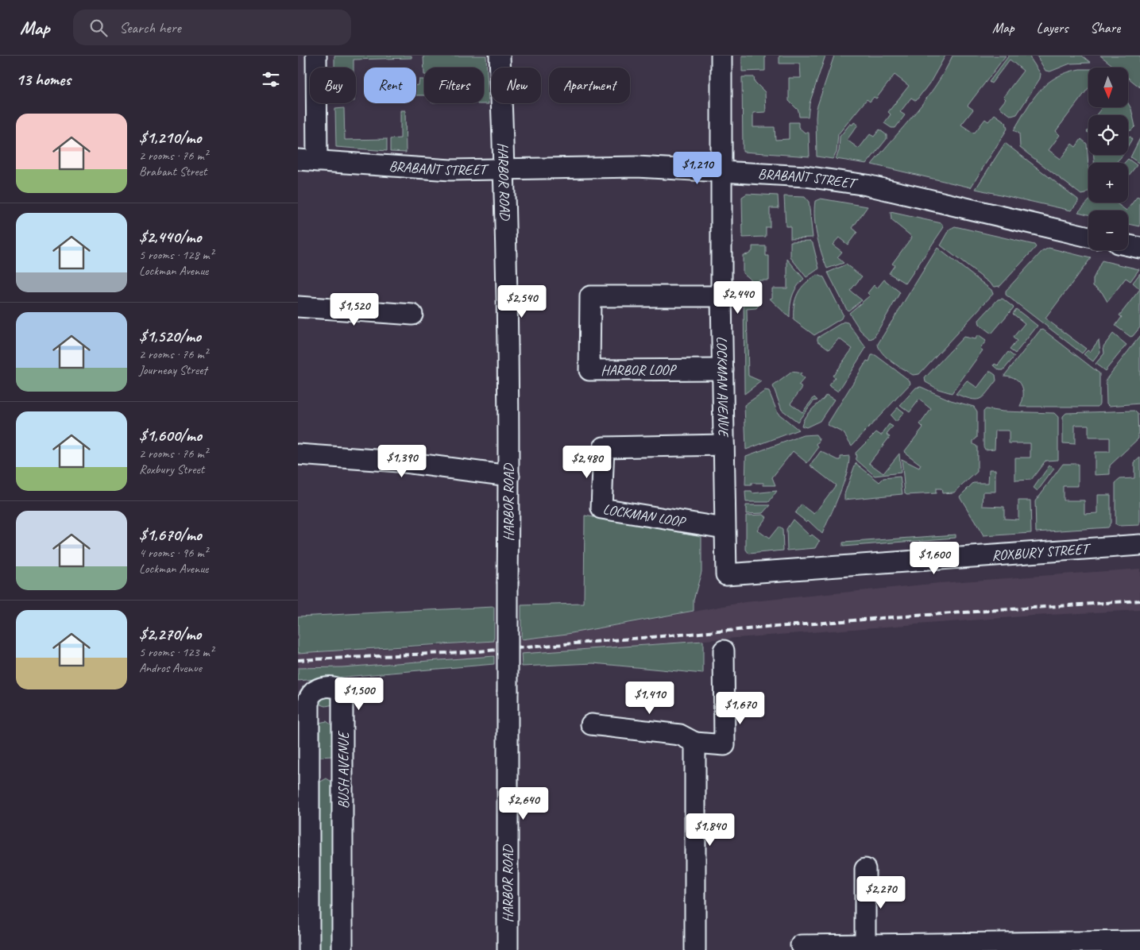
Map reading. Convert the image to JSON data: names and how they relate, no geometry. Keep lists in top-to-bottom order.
{
  "streets": {
    "street": [
      "BRABANT STREET",
      "HARBOR ROAD",
      "HARBOR LOOP",
      "LOCKMAN AVENUE",
      "LOCKMAN LOOP",
      "ROXBURY STREET",
      "BUSH AVENUE"
    ]
  },
  "crossings": [
    ["BRABANT STREET", "HARBOR ROAD"],
    ["BRABANT STREET", "LOCKMAN AVENUE"],
    ["HARBOR LOOP", "LOCKMAN AVENUE"],
    ["LOCKMAN AVENUE", "LOCKMAN LOOP"],
    ["LOCKMAN AVENUE", "ROXBURY STREET"]
  ],
  "north": "bottom",
  "page": {
    "header": "Map",
    "search": "Search here",
    "nav": ["Map", "Layers", "Share"],
    "heading": "13 homes",
    "map_buttons": ["+", "−"],
    "chip": [
      "Buy",
      "Rent",
      "Filters",
      "New",
      "Apartment"
    ],
    "list": [
      {
        "name": "$1,210/mo",
        "note": "2 rooms · 76 m² · Brabant Street"
      },
      {
        "name": "$2,440/mo",
        "note": "5 rooms · 128 m² · Lockman Avenue"
      },
      {
        "name": "$1,520/mo",
        "note": "2 rooms · 76 m² · Journeay Street"
      },
      {
        "name": "$1,600/mo",
        "note": "2 rooms · 76 m² · Roxbury Street"
      },
      {
        "name": "$1,670/mo",
        "note": "4 rooms · 96 m² · Lockman Avenue"
      },
      {
        "name": "$2,270/mo",
        "note": "5 rooms · 123 m² · Andros Avenue"
      }
    ],
    "price": [
      "$1,210",
      "$2,440",
      "$2,540",
      "$1,520",
      "$1,390",
      "$2,480",
      "$1,600",
      "$1,500",
      "$1,410",
      "$1,670",
      "$2,640",
      "$1,840",
      "$2,270"
    ]
  }
}
